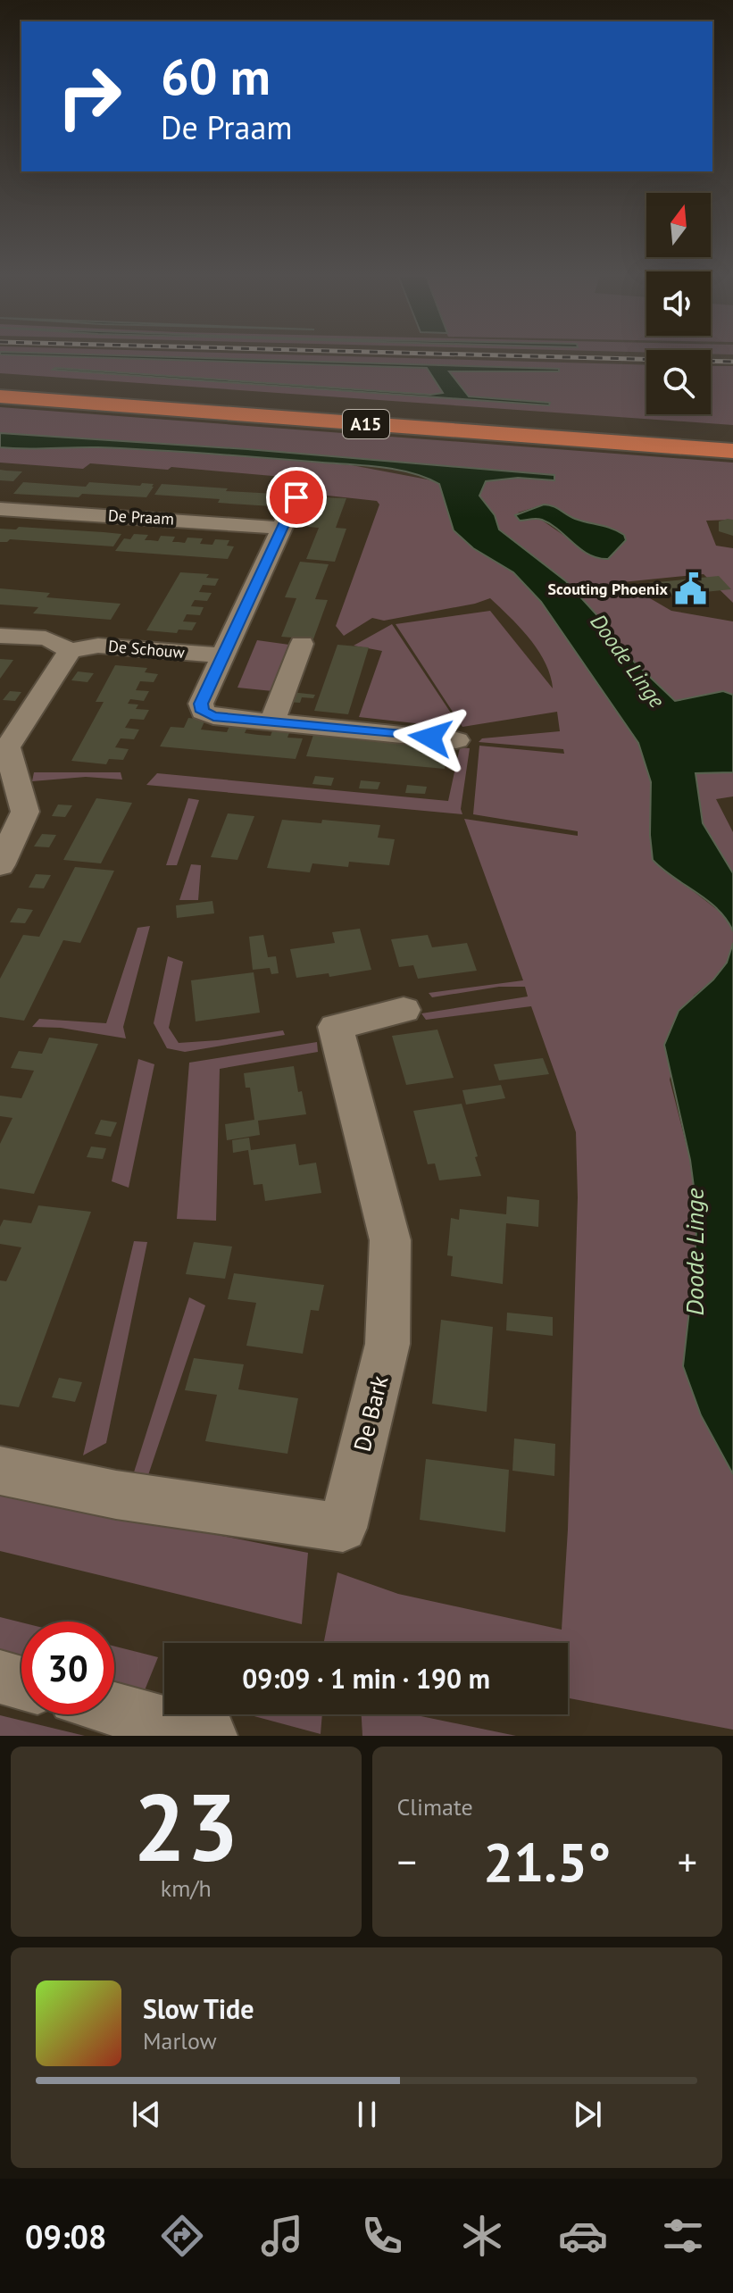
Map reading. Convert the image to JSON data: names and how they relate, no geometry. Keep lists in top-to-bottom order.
{
  "streets": {
    "highway": ["A15"],
    "street": ["De Praam", "De Schouw", "De Bark"]
  },
  "water": ["Doode Linge"],
  "places": {
    "public building": ["Scouting Phoenix"]
  },
  "north": "top",
  "page": {
    "turn": ["60 m", "De Praam"],
    "limit": "30",
    "trip": "09:09 · 1 min · 190 m",
    "tile": [
      ["23", "km/h"],
      "Climate"
    ],
    "heat": ["−", "21.5°", "+"],
    "song": ["Slow Tide", "Marlow"],
    "tabs": "09:08"
  }
}
